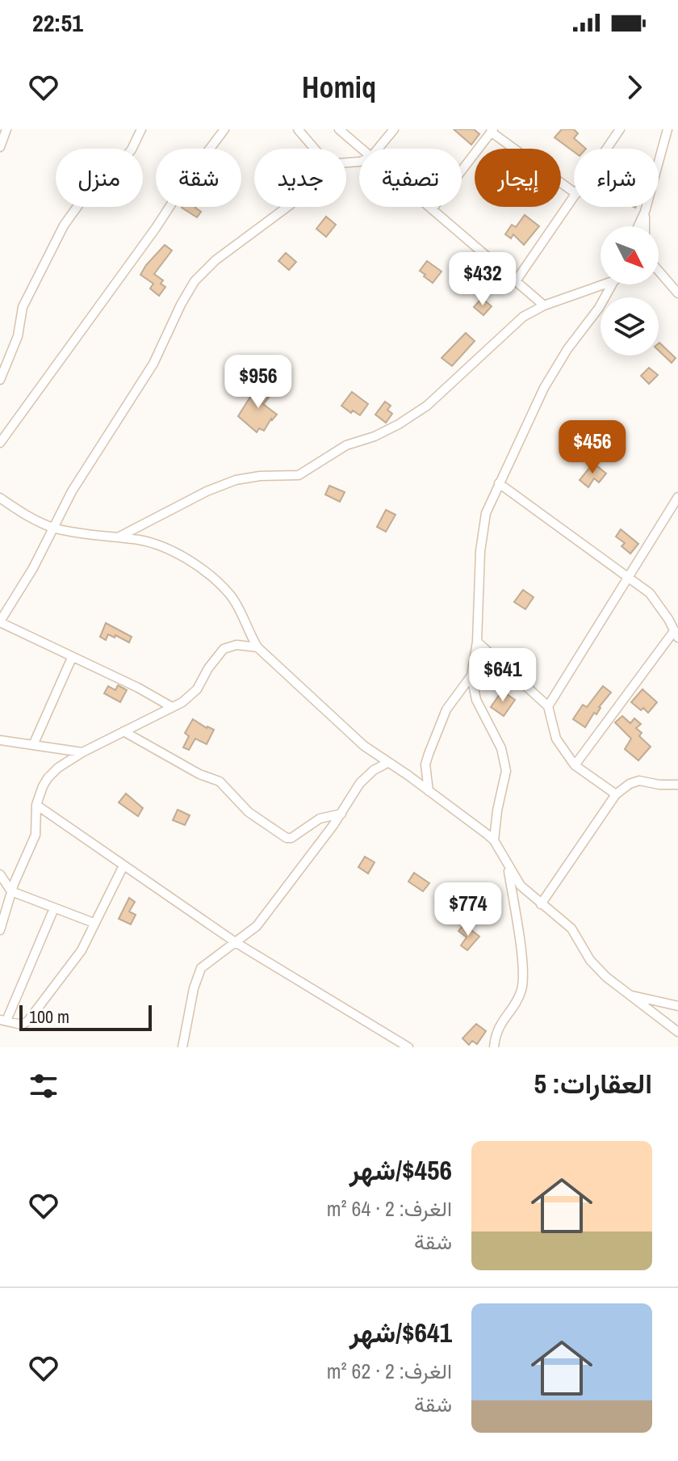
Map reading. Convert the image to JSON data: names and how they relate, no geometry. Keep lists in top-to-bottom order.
{
  "scale_bar": "100 m",
  "north": "bottom right",
  "page": {
    "status": "22:51",
    "header": "Homiq",
    "chip": [
      "شراء",
      "إيجار",
      "تصفية",
      "جديد",
      "شقة",
      "منزل"
    ],
    "price": [
      "$432",
      "$956",
      "$456",
      "$641",
      "$774"
    ],
    "scale": "100 m",
    "heading": "العقارات: 5",
    "list": [
      {
        "name": "$456/شهر",
        "note": "الغرف: 2 · 64 m² · شقة"
      },
      {
        "name": "$641/شهر",
        "note": "الغرف: 2 · 62 m² · شقة"
      }
    ]
  }
}
